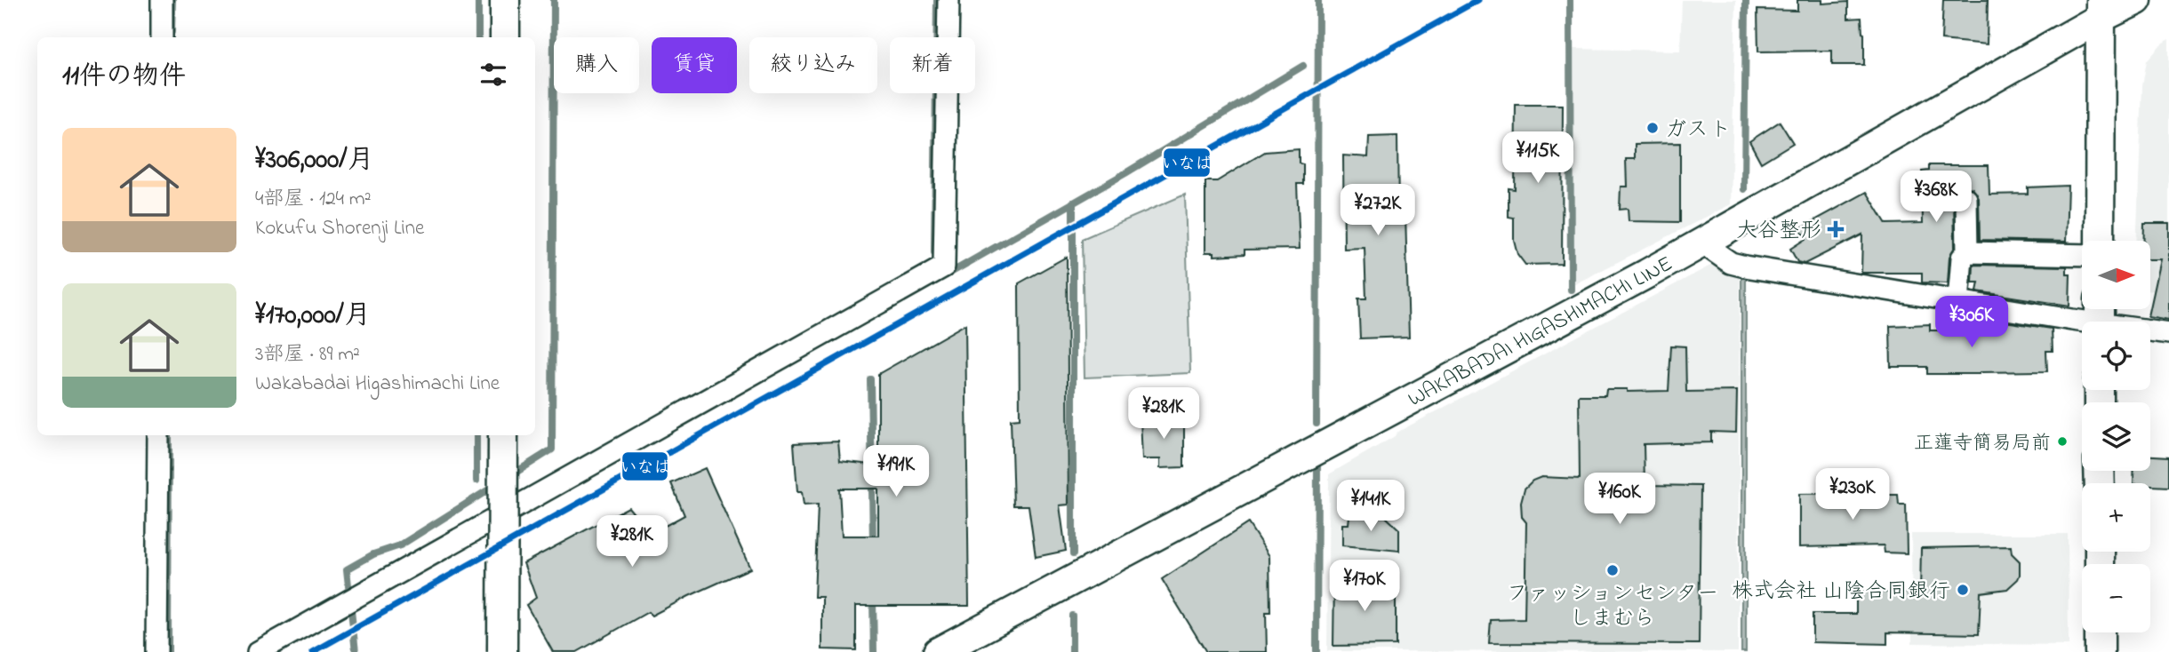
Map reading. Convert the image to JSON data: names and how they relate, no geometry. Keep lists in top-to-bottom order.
{
  "streets": {
    "main road": ["WAKABADAI HIGASHIMACHI LINE"]
  },
  "places": {
    "other": [
      "ガスト",
      "正蓮寺簡易局前",
      "ファッションセンター しまむら",
      "株式会社 山陰合同銀行"
    ],
    "health": ["大谷整形"]
  },
  "lines": ["transit line いなば"],
  "north": "right",
  "page": {
    "chip": [
      "購入",
      "賃貸",
      "絞り込み",
      "新着"
    ],
    "heading": "11件の物件",
    "list": [
      {
        "name": "¥306,000/月",
        "note": "4部屋 · 124 m² · Kokufu Shorenji Line"
      },
      {
        "name": "¥170,000/月",
        "note": "3部屋 · 89 m² · Wakabadai Higashimachi Line"
      }
    ],
    "price": [
      "¥115K",
      "¥368K",
      "¥272K",
      "¥306K",
      "¥281K",
      "¥191K",
      "¥230K",
      "¥160K",
      "¥141K",
      "¥281K",
      "¥170K"
    ],
    "map_buttons": ["+", "−"]
  }
}
